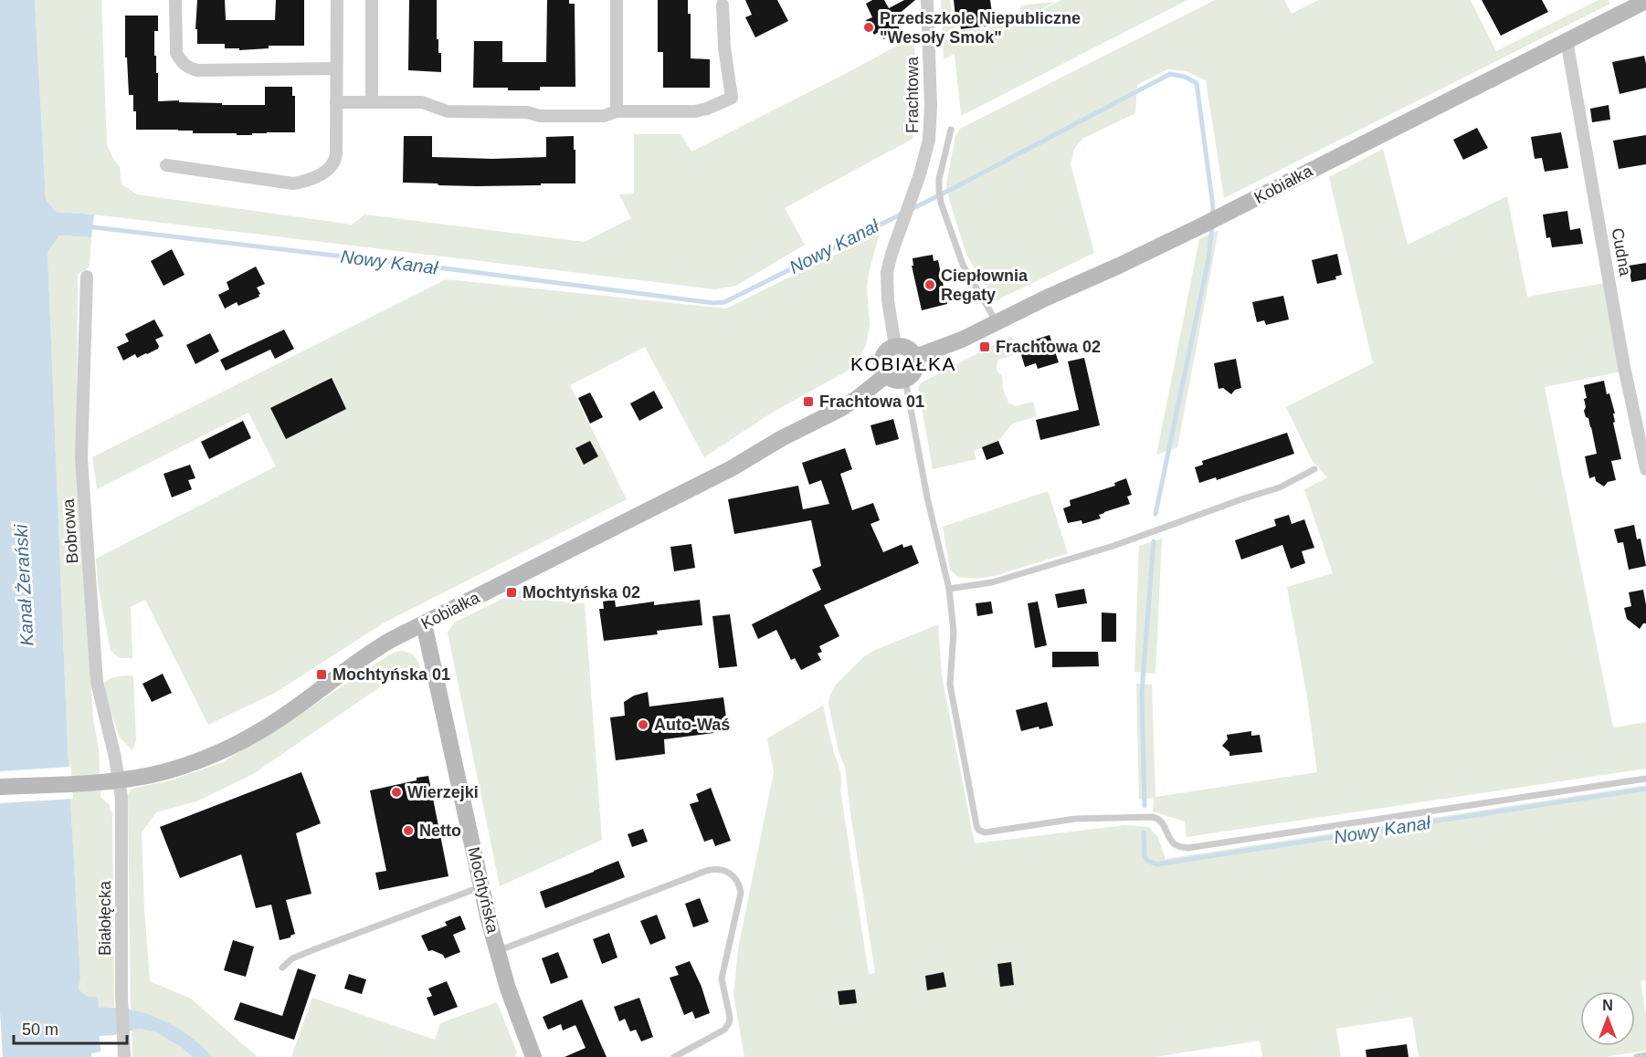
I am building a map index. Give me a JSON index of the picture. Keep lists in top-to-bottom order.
{
  "streets": {
    "street": [
      "Frachtowa",
      "Kobiałka",
      "Cudna",
      "Bobrowa",
      "Mochtyńska",
      "Białołęcka"
    ]
  },
  "crossings": [
    ["Frachtowa", "Kobiałka"],
    ["Kobiałka", "Cudna"],
    ["Kobiałka", "Bobrowa"],
    ["Kobiałka", "Mochtyńska"],
    ["Kobiałka", "Białołęcka"],
    ["Bobrowa", "Białołęcka"]
  ],
  "districts": ["KOBIAŁKA"],
  "water": ["Nowy Kanał", "Kanał Żerański"],
  "places": {
    "other": [
      "Przedszkole Niepubliczne \"Wesoły Smok\"",
      "Ciepłownia Regaty",
      "Auto-Waś",
      "Wierzejki",
      "Netto"
    ],
    "transit": [
      "Frachtowa 02",
      "Frachtowa 01",
      "Mochtyńska 02",
      "Mochtyńska 01"
    ]
  },
  "scale_bar": "50 m",
  "north": "top"
}
